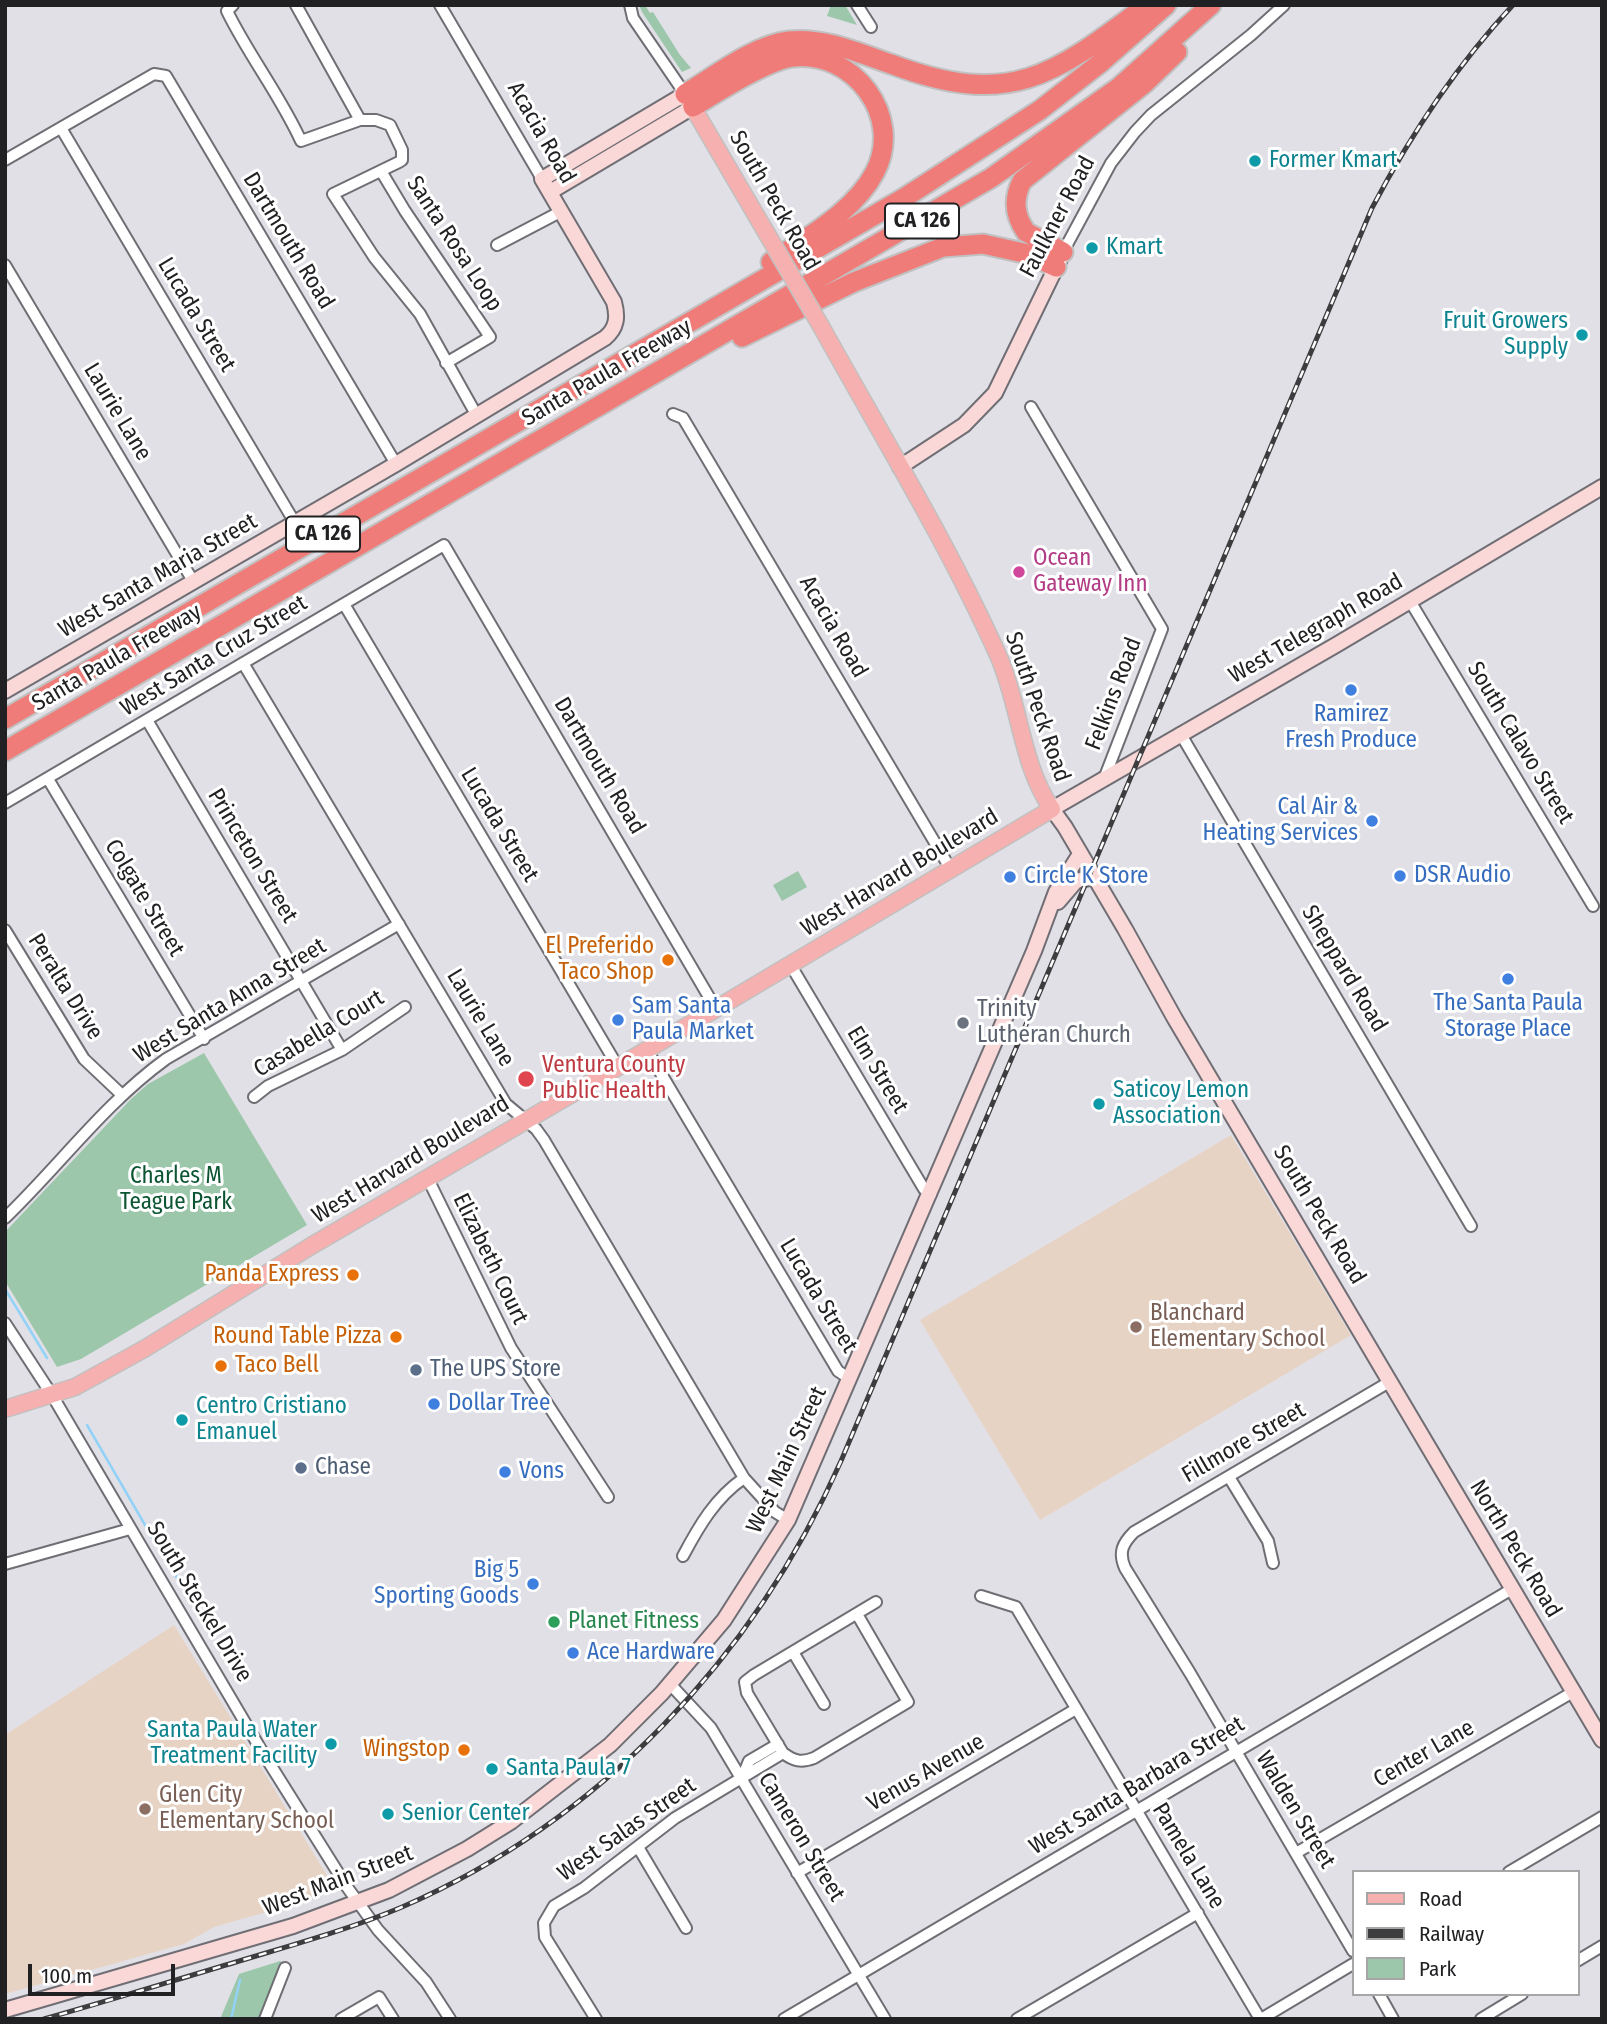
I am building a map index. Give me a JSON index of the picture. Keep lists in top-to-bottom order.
{
  "streets": {
    "highway": ["CA 126", "Santa Paula Freeway"],
    "main road": ["South Peck Road", "West Harvard Boulevard"],
    "street": [
      "Acacia Road",
      "Faulkner Road",
      "Dartmouth Road",
      "Santa Rosa Loop",
      "Lucada Street",
      "Laurie Lane",
      "West Santa Maria Street",
      "West Telegraph Road",
      "West Santa Cruz Street",
      "Felkins Road",
      "South Calavo Street",
      "Princeton Street",
      "Colgate Street",
      "Sheppard Road",
      "Peralta Drive",
      "West Santa Anna Street",
      "Casabella Court",
      "Elm Street",
      "Elizabeth Court",
      "Fillmore Street",
      "West Main Street",
      "North Peck Road",
      "South Steckel Drive",
      "Center Lane",
      "Venus Avenue",
      "West Santa Barbara Street",
      "Walden Street",
      "West Salas Street",
      "Cameron Street",
      "Pamela Lane"
    ]
  },
  "crossings": [
    ["Acacia Road", "West Santa Maria Street"],
    ["Acacia Road", "West Harvard Boulevard"],
    ["South Peck Road", "Faulkner Road"],
    ["South Peck Road", "West Telegraph Road"],
    ["South Peck Road", "West Harvard Boulevard"],
    ["South Peck Road", "Fillmore Street"],
    ["South Peck Road", "West Main Street"],
    ["South Peck Road", "North Peck Road"],
    ["Dartmouth Road", "Lucada Street"],
    ["Dartmouth Road", "West Santa Maria Street"],
    ["Dartmouth Road", "West Santa Cruz Street"],
    ["Dartmouth Road", "West Harvard Boulevard"],
    ["Santa Rosa Loop", "West Santa Maria Street"],
    ["Lucada Street", "West Santa Maria Street"],
    ["Lucada Street", "West Santa Cruz Street"],
    ["Lucada Street", "West Harvard Boulevard"],
    ["Lucada Street", "West Main Street"],
    ["Laurie Lane", "West Santa Maria Street"],
    ["Laurie Lane", "West Santa Cruz Street"],
    ["Laurie Lane", "West Harvard Boulevard"],
    ["Laurie Lane", "West Santa Anna Street"],
    ["Laurie Lane", "West Main Street"],
    ["West Telegraph Road", "Felkins Road"],
    ["West Telegraph Road", "South Calavo Street"],
    ["West Telegraph Road", "West Harvard Boulevard"],
    ["West Telegraph Road", "Sheppard Road"],
    ["West Santa Cruz Street", "Princeton Street"],
    ["West Santa Cruz Street", "Colgate Street"],
    ["Princeton Street", "West Santa Anna Street"],
    ["Princeton Street", "Casabella Court"],
    ["West Harvard Boulevard", "Elm Street"],
    ["West Harvard Boulevard", "Elizabeth Court"],
    ["West Harvard Boulevard", "South Steckel Drive"],
    ["Colgate Street", "West Santa Anna Street"],
    ["Peralta Drive", "West Santa Anna Street"],
    ["Elm Street", "West Main Street"],
    ["Fillmore Street", "North Peck Road"],
    ["Fillmore Street", "Walden Street"],
    ["West Main Street", "South Steckel Drive"],
    ["West Main Street", "Cameron Street"],
    ["North Peck Road", "Center Lane"],
    ["North Peck Road", "West Santa Barbara Street"],
    ["Center Lane", "Walden Street"],
    ["Venus Avenue", "Cameron Street"],
    ["Venus Avenue", "Pamela Lane"],
    ["West Santa Barbara Street", "Walden Street"],
    ["West Santa Barbara Street", "Cameron Street"],
    ["West Santa Barbara Street", "Pamela Lane"],
    ["West Salas Street", "Cameron Street"]
  ],
  "parks": ["Charles M Teague Park"],
  "places": [
    "Former Kmart",
    "Kmart",
    "Fruit Growers Supply",
    "Ocean Gateway Inn",
    "Ramirez Fresh Produce",
    "Cal Air & Heating Services",
    "DSR Audio",
    "Circle K Store",
    "El Preferido Taco Shop",
    "The Santa Paula Storage Place",
    "Sam Santa Paula Market",
    "Trinity Lutheran Church",
    "Ventura County Public Health",
    "Saticoy Lemon Association",
    "Panda Express",
    "Blanchard Elementary School",
    "Round Table Pizza",
    "Taco Bell",
    "The UPS Store",
    "Dollar Tree",
    "Centro Cristiano Emanuel",
    "Chase",
    "Vons",
    "Big 5 Sporting Goods",
    "Planet Fitness",
    "Ace Hardware",
    "Santa Paula Water Treatment Facility",
    "Wingstop",
    "Santa Paula 7",
    "Glen City Elementary School",
    "Senior Center"
  ],
  "legend": ["Road", "Railway", "Park"],
  "scale_bar": "100 m"
}
